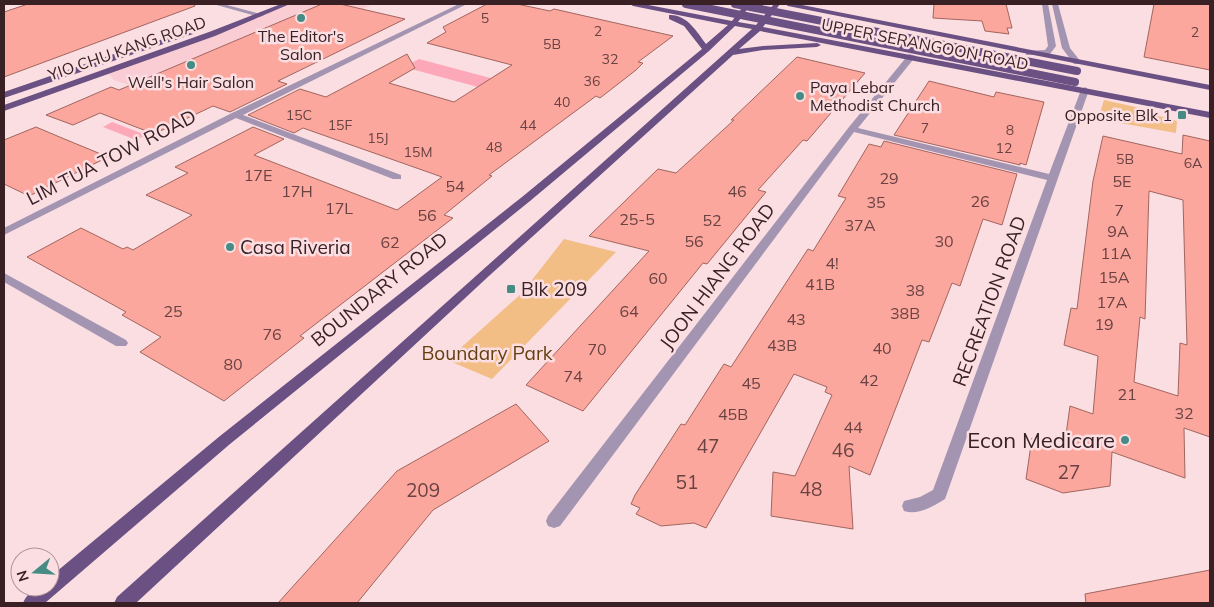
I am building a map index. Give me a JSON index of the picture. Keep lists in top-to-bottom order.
{
  "streets": {
    "main road": ["UPPER SERANGOON ROAD", "YIO CHU KANG ROAD", "BOUNDARY ROAD"],
    "street": ["LIM TUA TOW ROAD", "JOON HIANG ROAD", "RECREATION ROAD"]
  },
  "crossings": [
    ["UPPER SERANGOON ROAD", "JOON HIANG ROAD"],
    ["UPPER SERANGOON ROAD", "BOUNDARY ROAD"],
    ["UPPER SERANGOON ROAD", "RECREATION ROAD"]
  ],
  "parks": ["Boundary Park"],
  "places": {
    "other": [
      "The Editor's Salon",
      "Well's Hair Salon",
      "Paya Lebar Methodist Church",
      "Casa Riveria",
      "Econ Medicare"
    ],
    "transit": ["Opposite Blk 1", "Blk 209"]
  },
  "house_numbers": [
    "5",
    "2",
    "2",
    "5B",
    "32",
    "36",
    "40",
    "15C",
    "15F",
    "44",
    "7",
    "8",
    "15J",
    "48",
    "12",
    "15M",
    "5B",
    "6A",
    "17E",
    "29",
    "5E",
    "54",
    "17H",
    "46",
    "26",
    "35",
    "17L",
    "7",
    "56",
    "25-5",
    "52",
    "37A",
    "9A",
    "56",
    "30",
    "62",
    "11A",
    "4!",
    "15A",
    "60",
    "41B",
    "38",
    "17A",
    "25",
    "64",
    "38B",
    "43",
    "19",
    "76",
    "43B",
    "40",
    "70",
    "80",
    "74",
    "42",
    "45",
    "21",
    "32",
    "45B",
    "44",
    "47",
    "46",
    "27",
    "51",
    "48",
    "209"
  ],
  "north": "left"
}
